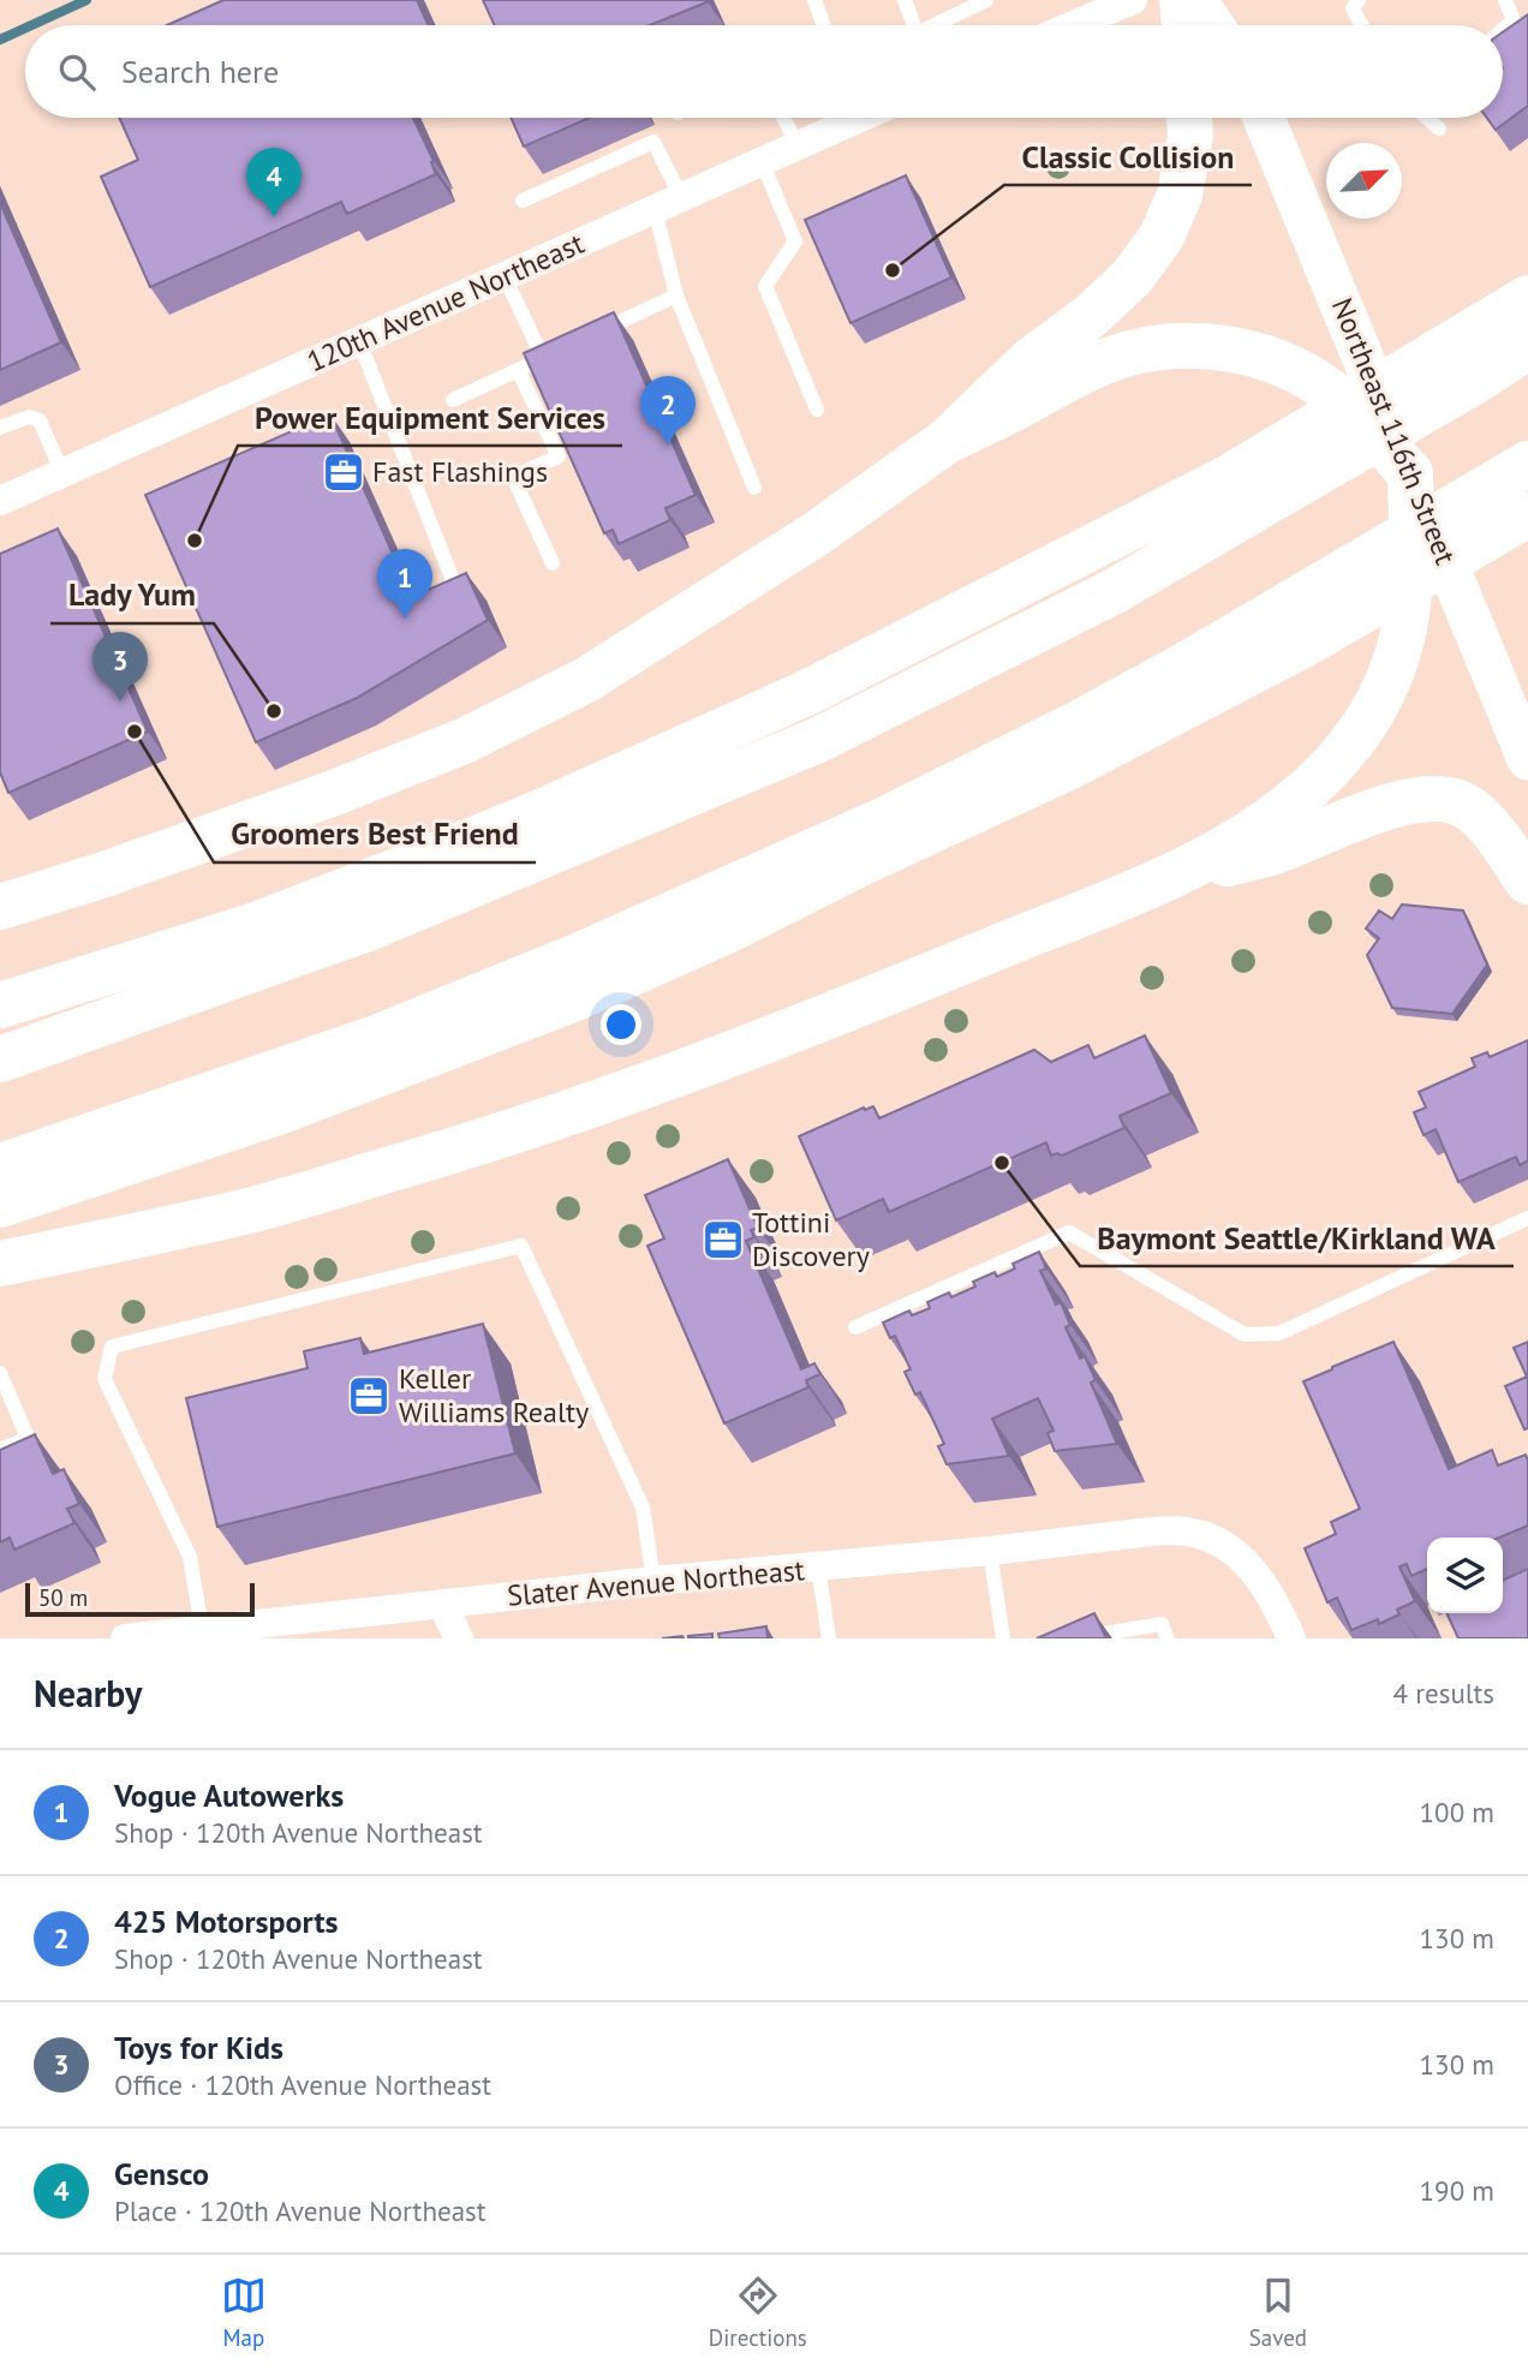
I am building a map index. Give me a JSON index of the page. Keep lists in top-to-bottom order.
{
  "streets": {
    "street": ["120th Avenue Northeast", "Northeast 116th Street", "Slater Avenue Northeast"]
  },
  "places": {
    "other": [
      "Classic Collision",
      "Power Equipment Services",
      "Lady Yum",
      "Groomers Best Friend",
      "Baymont Seattle/Kirkland WA"
    ],
    "office": ["Fast Flashings", "Tottini Discovery", "Keller Williams Realty"]
  },
  "scale_bar": "50 m",
  "north": "top right",
  "page": {
    "search": "Search here",
    "pins": [
      "4",
      "2",
      "1",
      "3"
    ],
    "scale": "50 m",
    "heading": ["Nearby", "4 results"],
    "list": [
      {
        "mark": "1",
        "name": "Vogue Autowerks",
        "note": "Shop · 120th Avenue Northeast",
        "value": "100 m"
      },
      {
        "mark": "2",
        "name": "425 Motorsports",
        "note": "Shop · 120th Avenue Northeast",
        "value": "130 m"
      },
      {
        "mark": "3",
        "name": "Toys for Kids",
        "note": "Office · 120th Avenue Northeast",
        "value": "130 m"
      },
      {
        "mark": "4",
        "name": "Gensco",
        "note": "Place · 120th Avenue Northeast",
        "value": "190 m"
      }
    ],
    "nav": ["Map", "Directions", "Saved"]
  }
}
